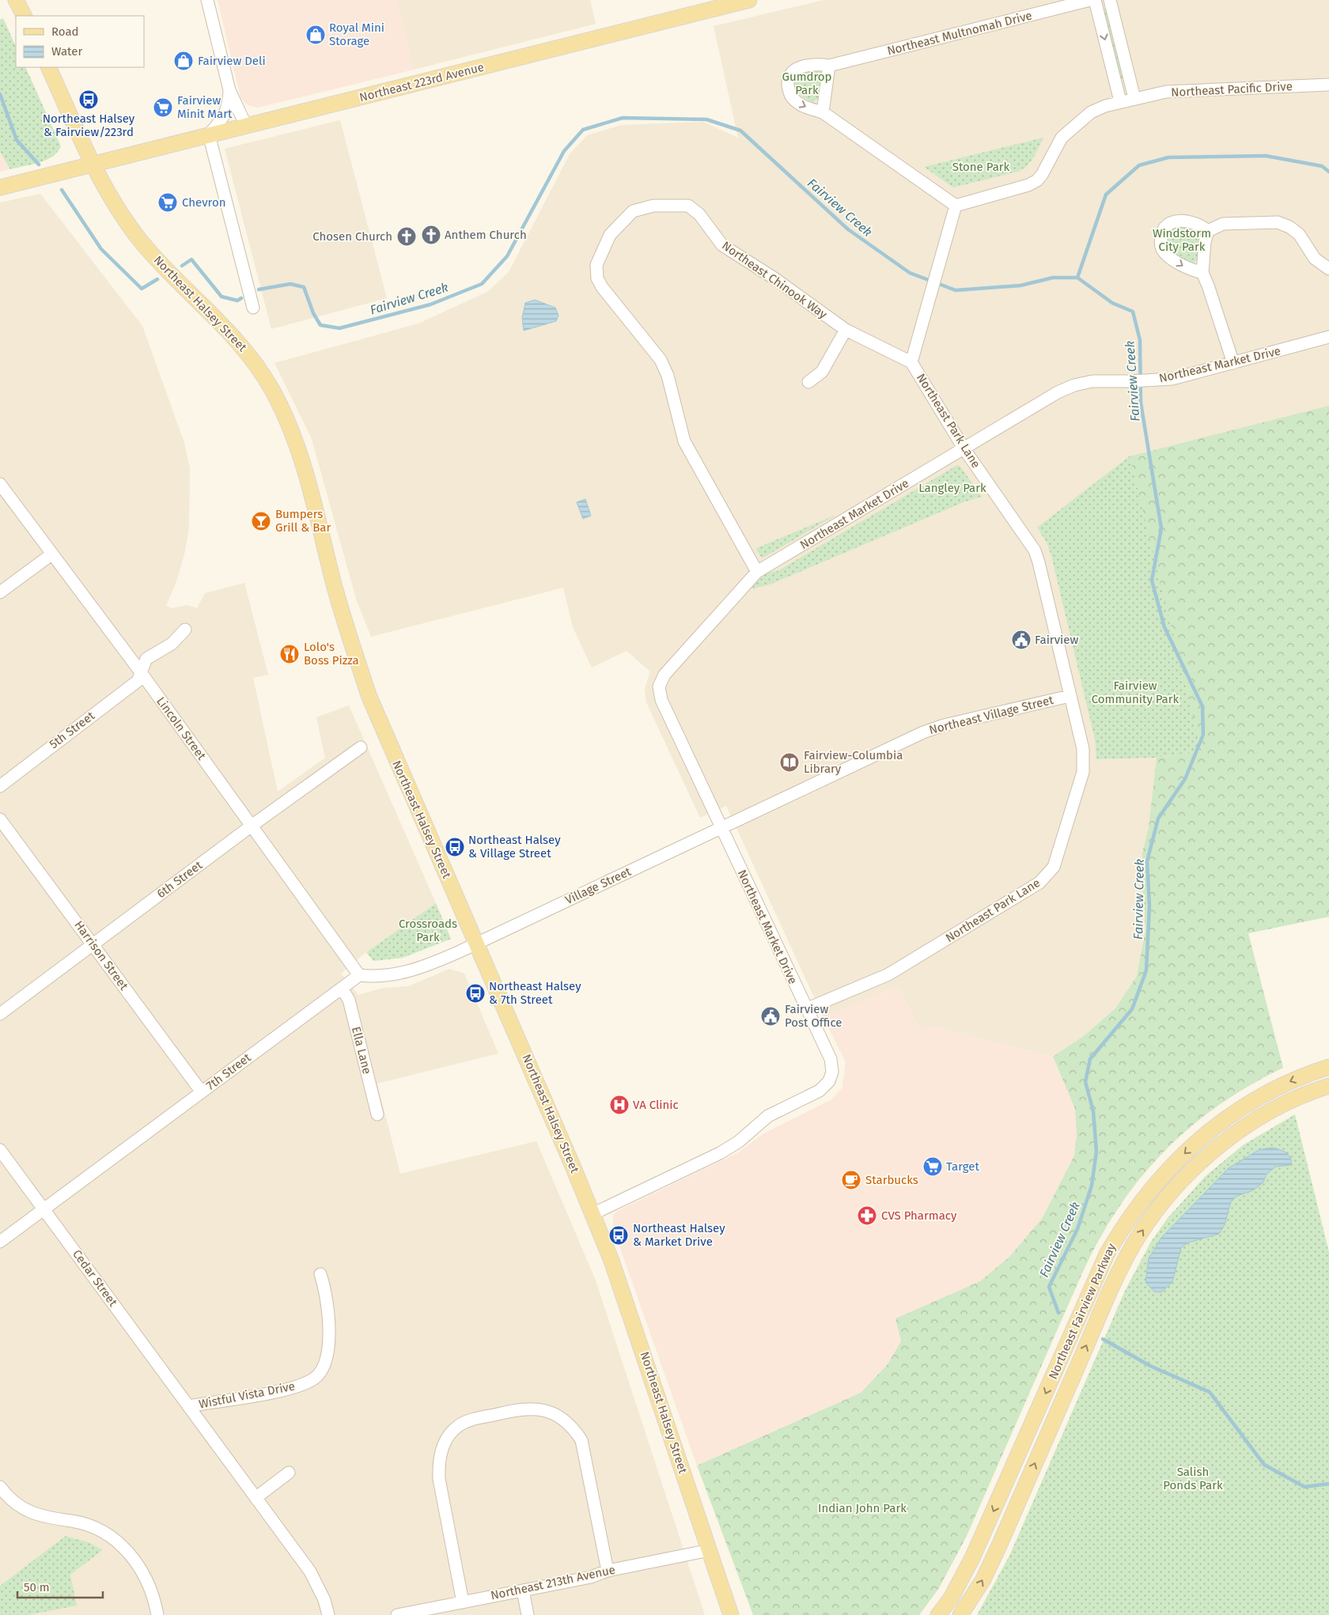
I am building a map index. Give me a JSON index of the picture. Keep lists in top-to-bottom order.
{
  "streets": {
    "main road": ["Northeast 223rd Avenue", "Northeast Halsey Street", "Northeast Fairview Parkway"],
    "street": [
      "Northeast Multnomah Drive",
      "Northeast Pacific Drive",
      "Northeast Chinook Way",
      "Northeast Market Drive",
      "Northeast Park Lane",
      "Northeast Village Street",
      "Lincoln Street",
      "5th Street",
      "6th Street",
      "Village Street",
      "Harrison Street",
      "Ella Lane",
      "7th Street",
      "Cedar Street",
      "Wistful Vista Drive",
      "Northeast 213th Avenue"
    ]
  },
  "crossings": [
    ["Northeast Multnomah Drive", "Northeast Park Lane"],
    ["Northeast 223rd Avenue", "Northeast Halsey Street"],
    ["Northeast Chinook Way", "Northeast Market Drive"],
    ["Northeast Chinook Way", "Northeast Park Lane"],
    ["Northeast Halsey Street", "Northeast Market Drive"],
    ["Northeast Halsey Street", "Village Street"],
    ["Northeast Halsey Street", "Northeast 213th Avenue"],
    ["Northeast Market Drive", "Northeast Park Lane"],
    ["Northeast Market Drive", "Northeast Village Street"],
    ["Northeast Market Drive", "Village Street"],
    ["Northeast Park Lane", "Northeast Village Street"],
    ["Northeast Village Street", "Village Street"],
    ["Lincoln Street", "5th Street"],
    ["Lincoln Street", "6th Street"],
    ["Lincoln Street", "7th Street"],
    ["6th Street", "Harrison Street"],
    ["Harrison Street", "7th Street"],
    ["Ella Lane", "7th Street"],
    ["7th Street", "Cedar Street"],
    ["Cedar Street", "Wistful Vista Drive"]
  ],
  "water": ["Fairview Creek"],
  "parks": [
    "Gumdrop Park",
    "Stone Park",
    "Windstorm City Park",
    "Langley Park",
    "Fairview Community Park",
    "Crossroads Park",
    "Salish Ponds Park",
    "Indian John Park"
  ],
  "places": {
    "shop": ["Royal Mini Storage", "Fairview Deli"],
    "bus stop": [
      "Northeast Halsey & Fairview/223rd",
      "Northeast Halsey & Village Street",
      "Northeast Halsey & 7th Street",
      "Northeast Halsey & Market Drive"
    ],
    "supermarket": ["Fairview Minit Mart", "Chevron", "Target"],
    "church": ["Anthem Church", "Chosen Church"],
    "bar": ["Bumpers Grill & Bar"],
    "public building": ["Fairview", "Fairview Post Office"],
    "restaurant": ["Lolo's Boss Pizza"],
    "library": ["Fairview-Columbia Library"],
    "hospital": ["VA Clinic"],
    "cafe": ["Starbucks"],
    "pharmacy": ["CVS Pharmacy"]
  },
  "legend": ["Road", "Water"],
  "scale_bar": "50 m"
}
